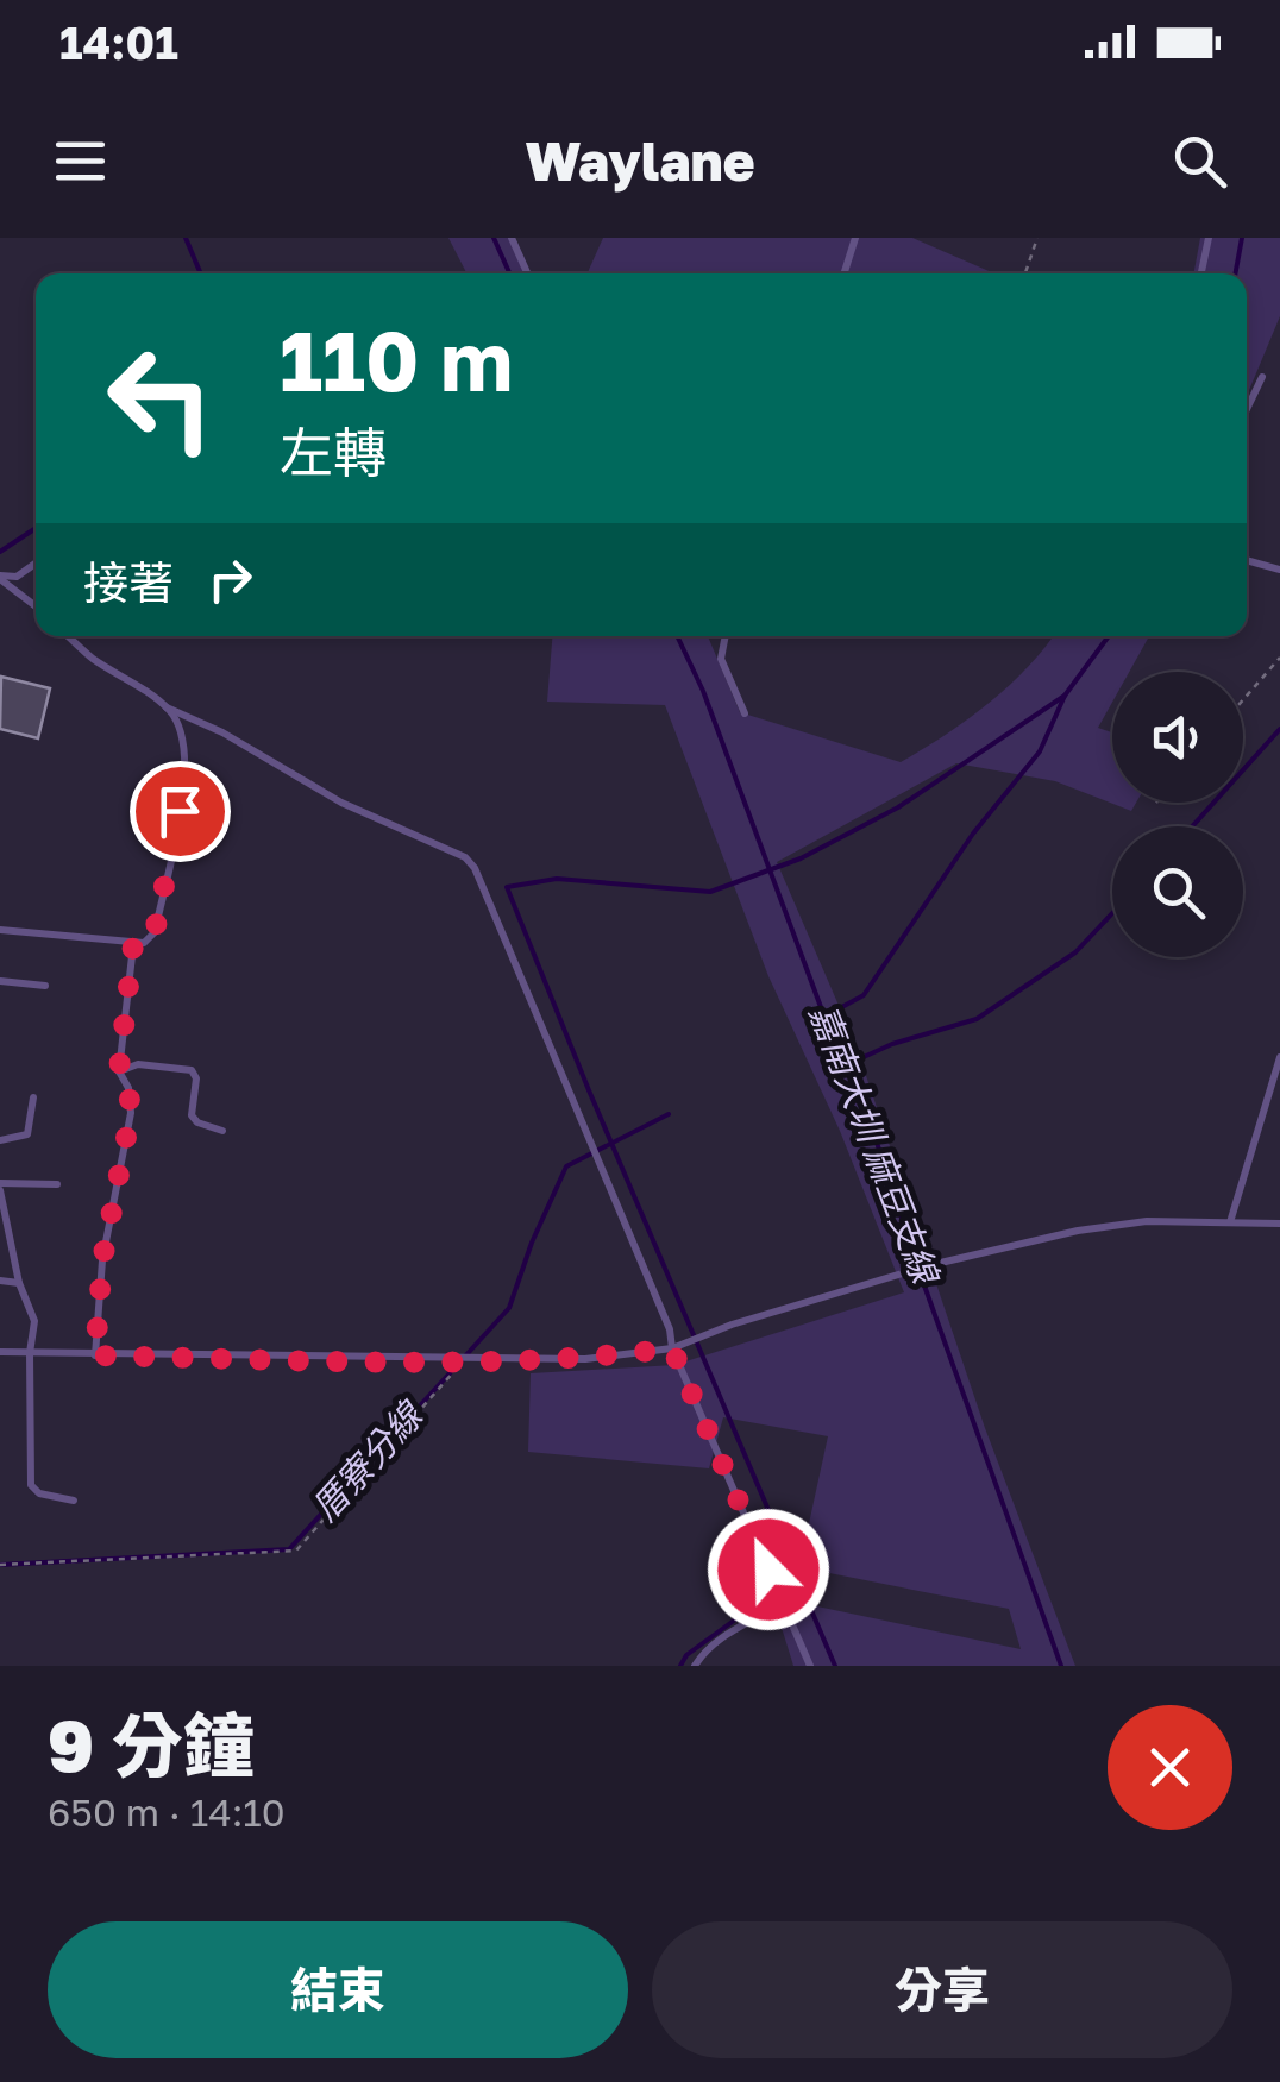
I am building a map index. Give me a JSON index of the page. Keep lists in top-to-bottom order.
{
  "water": ["嘉南大圳 麻豆支線", "厝寮分線"],
  "page": {
    "status": "14:01",
    "header": "Waylane",
    "turn": ["110 m", "左轉"],
    "then": "接著",
    "heading": ["9 分鐘", "650 m · 14:10"],
    "buttons": ["結束", "分享"]
  }
}
